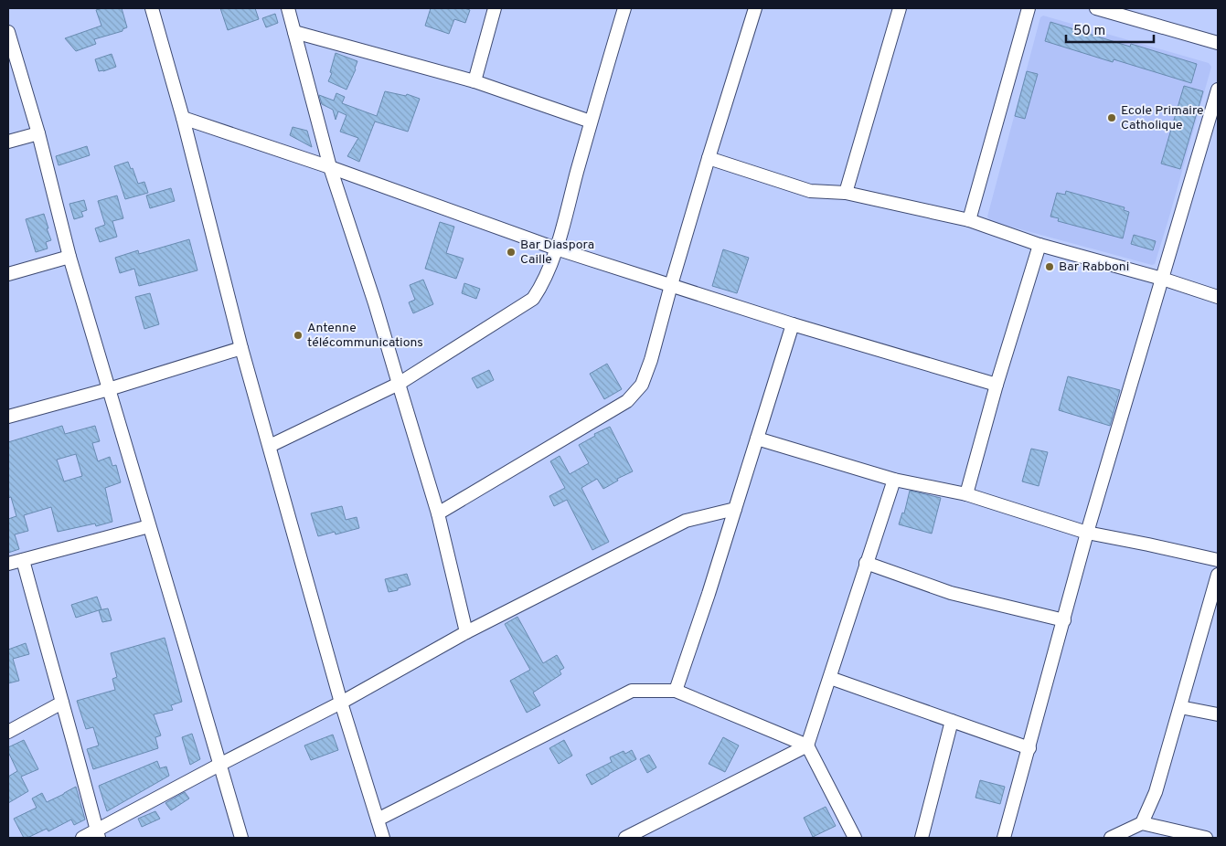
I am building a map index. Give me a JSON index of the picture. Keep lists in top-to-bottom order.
{
  "places": [
    "Ecole Primaire Catholique",
    "Bar Diaspora Caille",
    "Bar Rabboni",
    "Antenne télécommunications"
  ],
  "scale_bar": "50 m"
}
